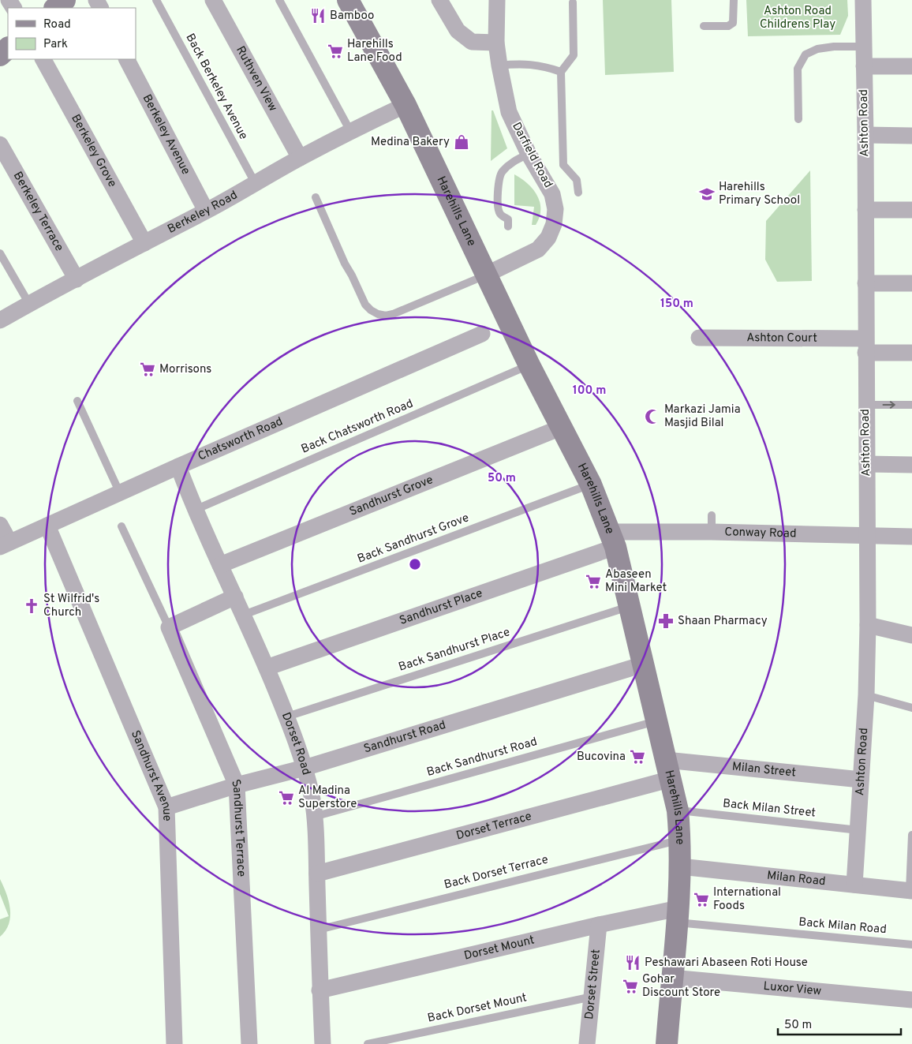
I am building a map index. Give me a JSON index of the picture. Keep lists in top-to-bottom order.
{
  "streets": {
    "main road": ["Harehills Lane"],
    "street": [
      "Ruthven View",
      "Ashton Road",
      "Berkeley Avenue",
      "Berkeley Grove",
      "Darfield Road",
      "Berkeley Terrace",
      "Berkeley Road",
      "Ashton Court",
      "Chatsworth Road",
      "Sandhurst Grove",
      "Conway Road",
      "Sandhurst Place",
      "Sandhurst Road",
      "Dorset Road",
      "Milan Street",
      "Sandhurst Avenue",
      "Dorset Terrace",
      "Sandhurst Terrace",
      "Milan Road",
      "Dorset Mount",
      "Dorset Street",
      "Luxor View"
    ],
    "lane": [
      "Back Berkeley Avenue",
      "Back Chatsworth Road",
      "Back Sandhurst Grove",
      "Back Sandhurst Place",
      "Back Sandhurst Road",
      "Back Milan Street",
      "Back Dorset Terrace",
      "Back Milan Road",
      "Back Dorset Mount"
    ]
  },
  "crossings": [
    ["Ruthven View", "Berkeley Road"],
    ["Back Berkeley Avenue", "Berkeley Road"],
    ["Ashton Road", "Ashton Court"],
    ["Ashton Road", "Conway Road"],
    ["Ashton Road", "Milan Street"],
    ["Ashton Road", "Back Milan Street"],
    ["Ashton Road", "Milan Road"],
    ["Berkeley Avenue", "Berkeley Road"],
    ["Berkeley Grove", "Berkeley Road"],
    ["Darfield Road", "Harehills Lane"],
    ["Berkeley Terrace", "Berkeley Road"],
    ["Harehills Lane", "Berkeley Road"],
    ["Harehills Lane", "Back Chatsworth Road"],
    ["Harehills Lane", "Sandhurst Grove"],
    ["Harehills Lane", "Conway Road"],
    ["Harehills Lane", "Back Sandhurst Grove"],
    ["Harehills Lane", "Sandhurst Place"],
    ["Harehills Lane", "Back Sandhurst Place"],
    ["Harehills Lane", "Sandhurst Road"],
    ["Harehills Lane", "Back Sandhurst Road"],
    ["Harehills Lane", "Milan Street"],
    ["Harehills Lane", "Back Milan Street"],
    ["Harehills Lane", "Dorset Terrace"],
    ["Harehills Lane", "Back Dorset Terrace"],
    ["Harehills Lane", "Milan Road"],
    ["Harehills Lane", "Back Milan Road"],
    ["Harehills Lane", "Dorset Mount"],
    ["Harehills Lane", "Luxor View"],
    ["Back Chatsworth Road", "Dorset Road"],
    ["Chatsworth Road", "Dorset Road"],
    ["Chatsworth Road", "Sandhurst Avenue"],
    ["Sandhurst Grove", "Dorset Road"],
    ["Conway Road", "Sandhurst Place"],
    ["Back Sandhurst Grove", "Dorset Road"],
    ["Sandhurst Place", "Dorset Road"],
    ["Back Sandhurst Place", "Dorset Road"],
    ["Sandhurst Road", "Dorset Road"],
    ["Sandhurst Road", "Sandhurst Avenue"],
    ["Sandhurst Road", "Sandhurst Terrace"],
    ["Dorset Road", "Back Sandhurst Road"],
    ["Dorset Road", "Dorset Terrace"],
    ["Dorset Road", "Back Dorset Terrace"],
    ["Dorset Road", "Dorset Mount"],
    ["Milan Street", "Dorset Terrace"],
    ["Back Milan Road", "Dorset Mount"],
    ["Dorset Mount", "Dorset Street"],
    ["Dorset Street", "Back Dorset Mount"]
  ],
  "parks": ["Ashton Road Childrens Play"],
  "places": {
    "restaurant": ["Bamboo", "Peshawari Abaseen Roti House"],
    "supermarket": [
      "Harehills Lane Food",
      "Morrisons",
      "Abaseen Mini Market",
      "Bucovina",
      "Al Madina Superstore",
      "International Foods",
      "Gohar Discount Store"
    ],
    "shop": ["Medina Bakery"],
    "school or university": ["Harehills Primary School"],
    "mosque": ["Markazi Jamia Masjid Bilal"],
    "church": ["St Wilfrid's Church"],
    "pharmacy": ["Shaan Pharmacy"]
  },
  "legend": ["Road", "Park"],
  "scale_bar": "50 m",
  "rings": ["150 m", "100 m", "50 m"]
}
